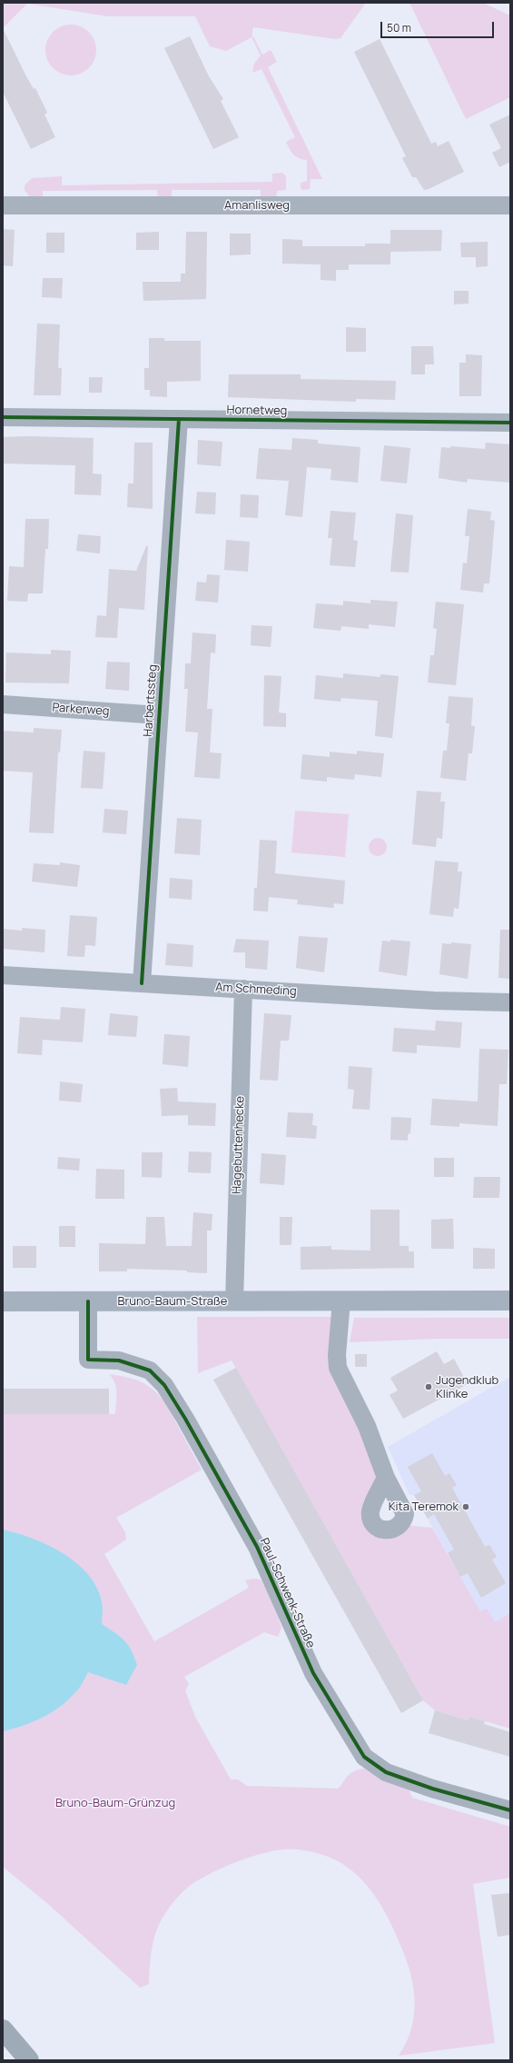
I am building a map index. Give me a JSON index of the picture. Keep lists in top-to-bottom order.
{
  "streets": {
    "street": [
      "Amanlisweg",
      "Hornetweg",
      "Harbertssteg",
      "Parkerweg",
      "Am Schmeding",
      "Hagebuttenhecke",
      "Bruno-Baum-Straße",
      "Paul-Schwenk-Straße"
    ]
  },
  "crossings": [
    ["Hornetweg", "Harbertssteg"],
    ["Harbertssteg", "Parkerweg"],
    ["Harbertssteg", "Am Schmeding"],
    ["Am Schmeding", "Hagebuttenhecke"],
    ["Hagebuttenhecke", "Bruno-Baum-Straße"],
    ["Bruno-Baum-Straße", "Paul-Schwenk-Straße"]
  ],
  "parks": ["Bruno-Baum-Grünzug"],
  "places": ["Jugendklub Klinke", "Kita Teremok"],
  "scale_bar": "50 m"
}
